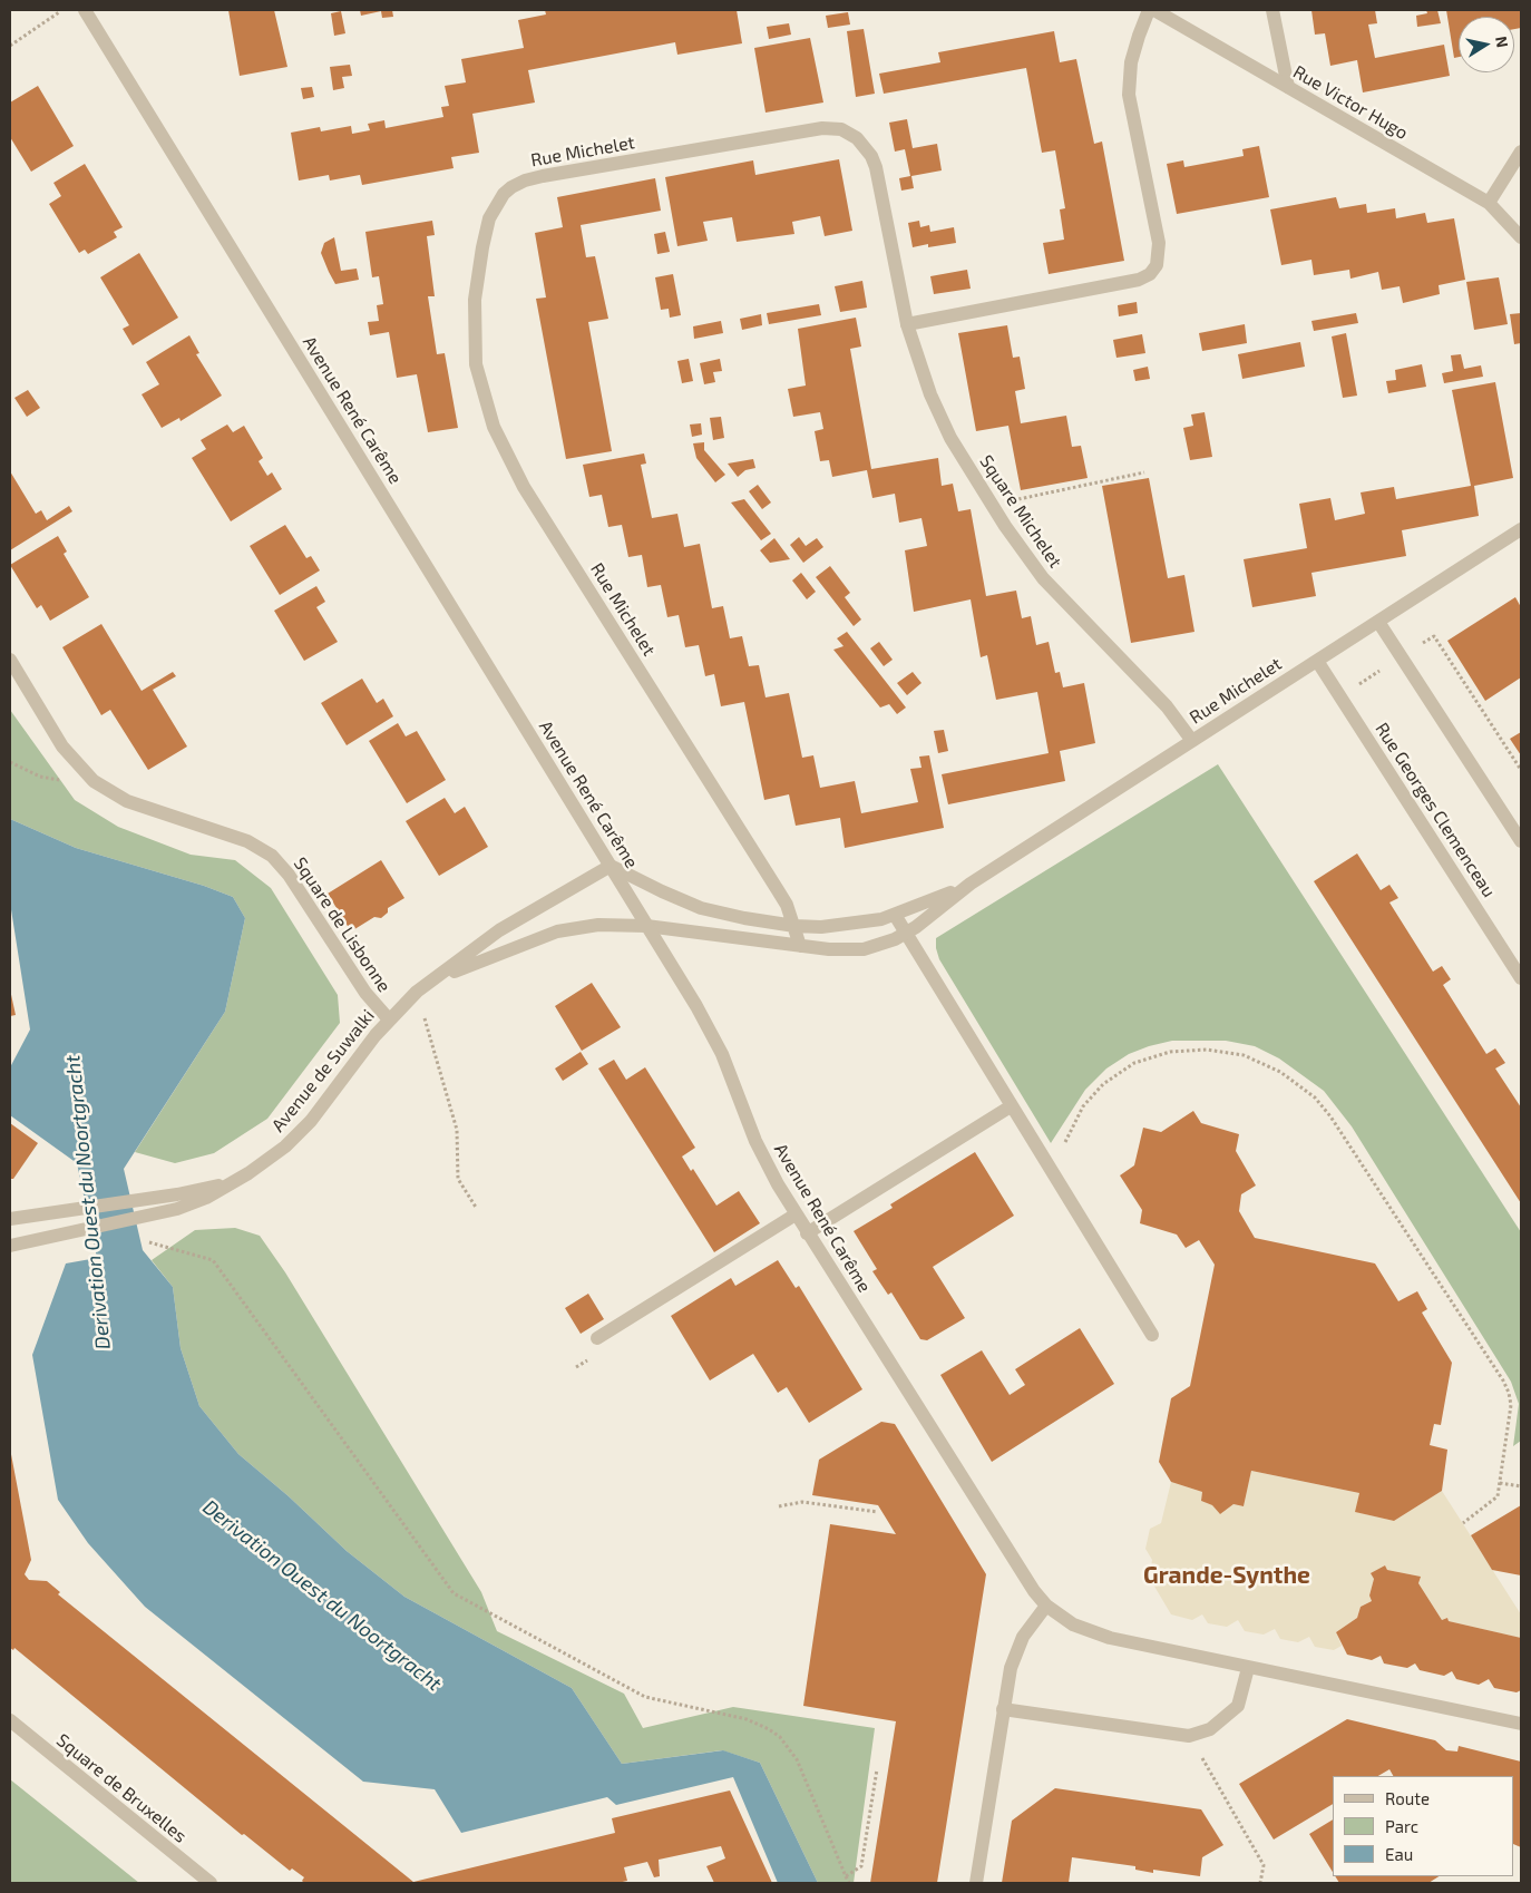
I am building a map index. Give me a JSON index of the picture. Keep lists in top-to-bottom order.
{
  "streets": {
    "street": [
      "Rue Victor Hugo",
      "Rue Michelet",
      "Avenue René Carême",
      "Square Michelet",
      "Rue Georges Clemenceau",
      "Square de Lisbonne",
      "Avenue de Suwalki",
      "Square de Bruxelles"
    ]
  },
  "crossings": [
    ["Rue Michelet", "Avenue René Carême"],
    ["Rue Michelet", "Square Michelet"],
    ["Rue Michelet", "Rue Georges Clemenceau"],
    ["Rue Michelet", "Avenue de Suwalki"],
    ["Avenue René Carême", "Avenue de Suwalki"],
    ["Square de Lisbonne", "Avenue de Suwalki"]
  ],
  "districts": ["Grande-Synthe"],
  "water": ["Derivation Ouest du Noortgracht"],
  "legend": ["Route", "Parc", "Eau"],
  "north": "right"
}
